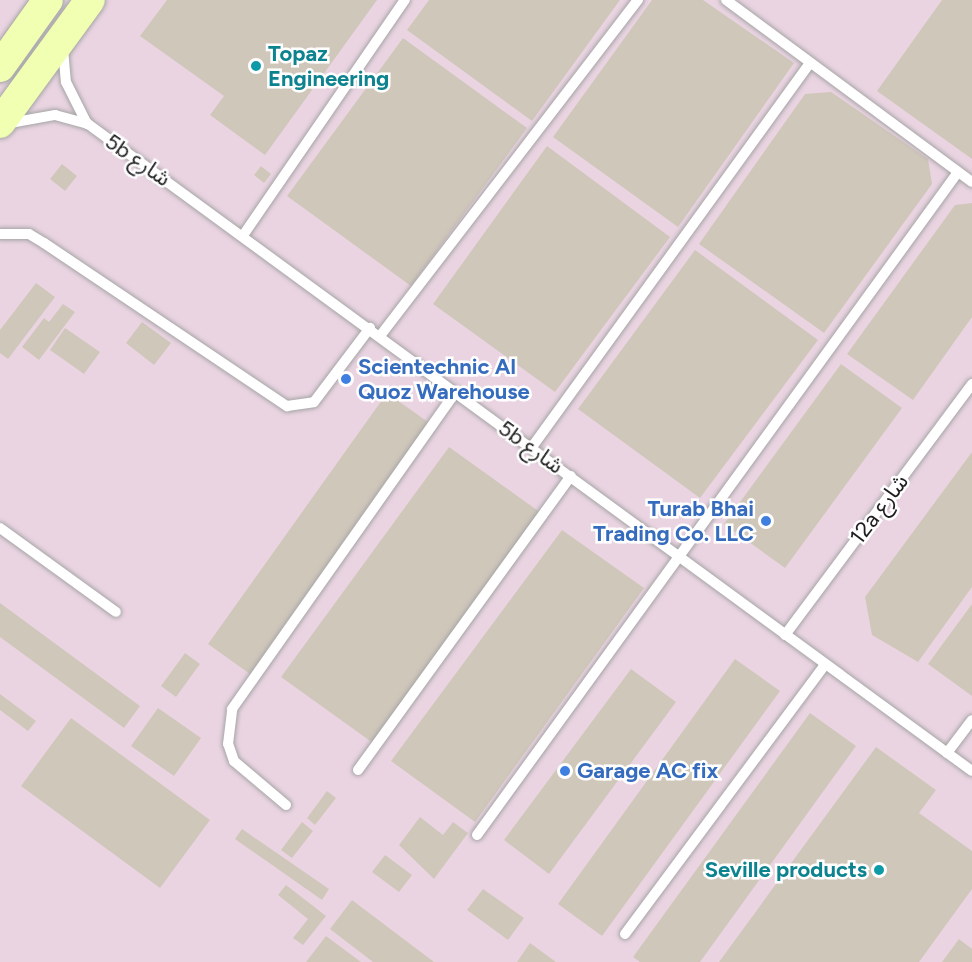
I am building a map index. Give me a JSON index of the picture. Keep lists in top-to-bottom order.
{
  "streets": {
    "lane": ["5b شارع", "12a شارع"]
  },
  "crossings": [
    ["5b شارع", "12a شارع"]
  ],
  "places": [
    "Topaz Engineering",
    "Scientechnic Al Quoz Warehouse",
    "Turab Bhai Trading Co. LLC",
    "Garage AC fix",
    "Seville products"
  ]
}
